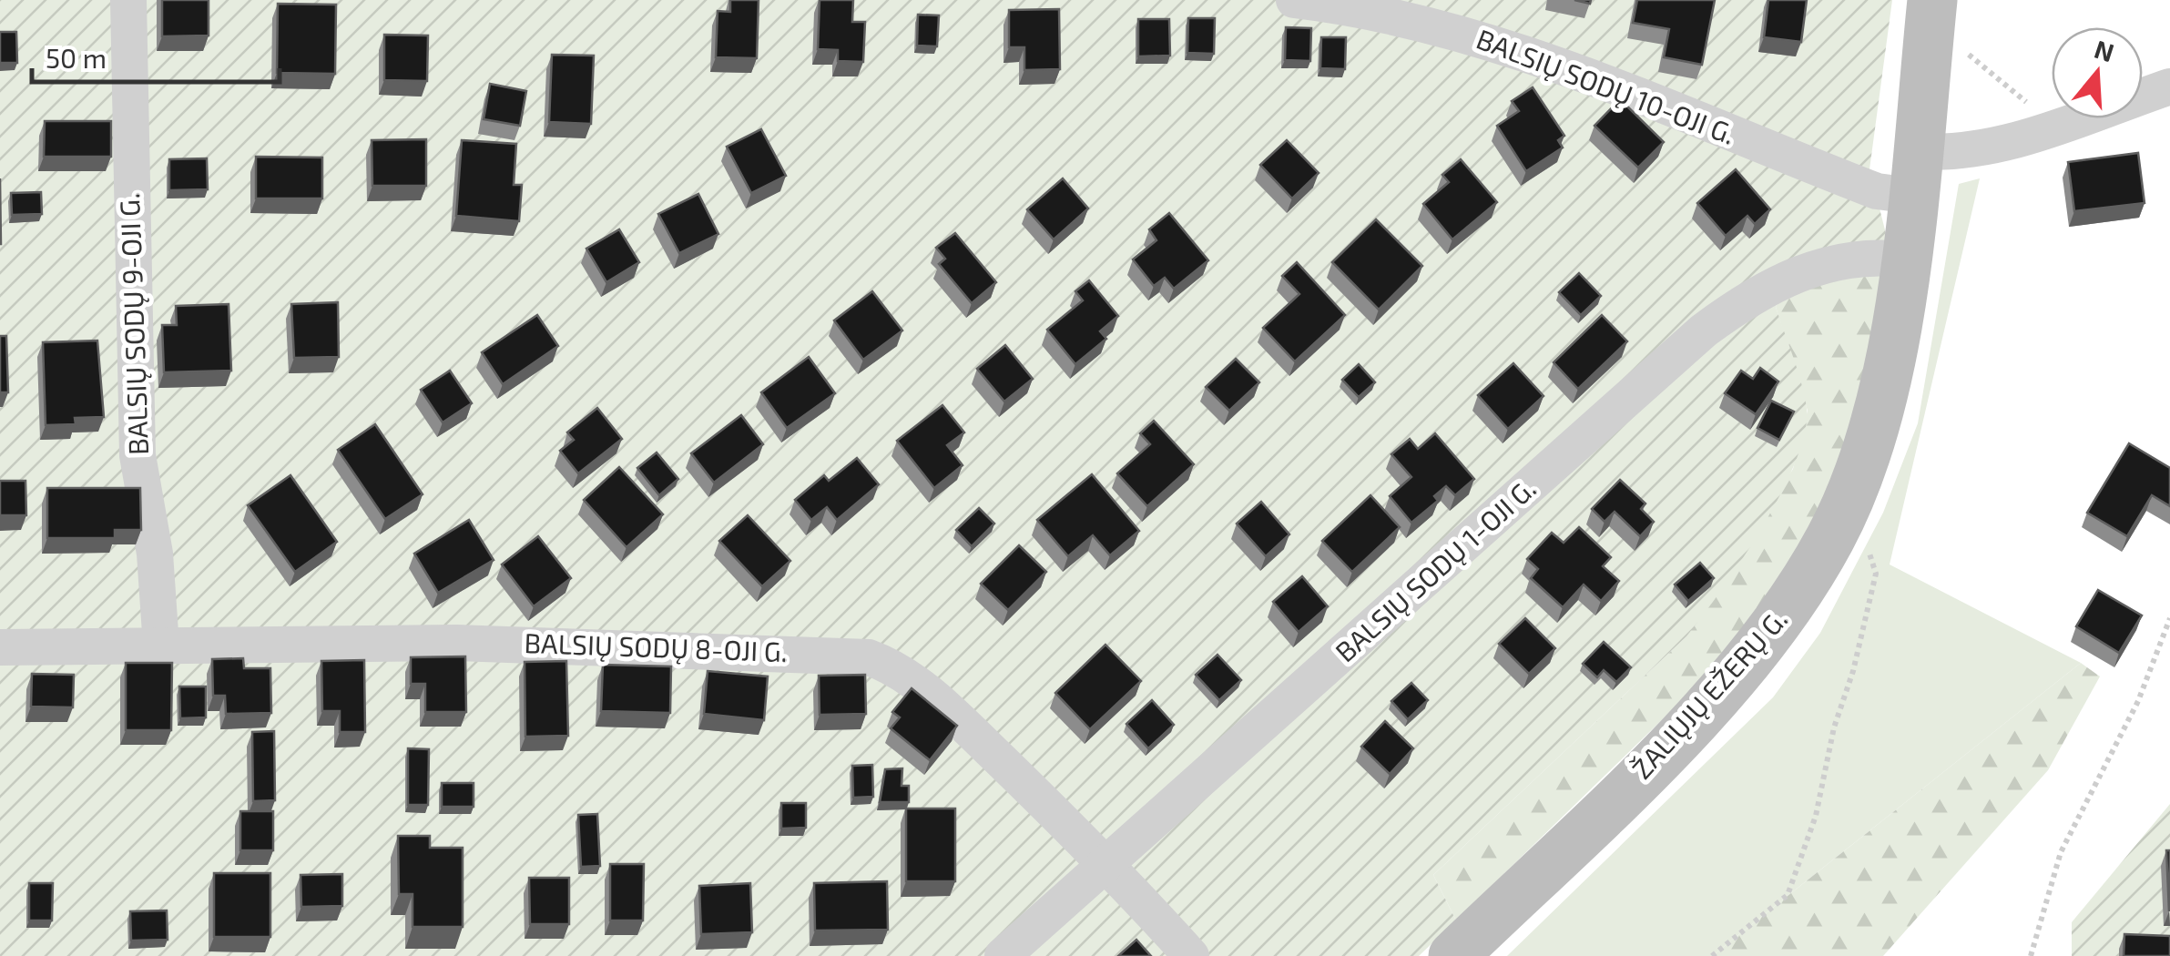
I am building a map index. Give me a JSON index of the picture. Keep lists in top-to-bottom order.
{
  "streets": {
    "main road": ["ŽALIŲJŲ EŽERŲ G."],
    "street": [
      "BALSIŲ SODŲ 10-OJI G.",
      "BALSIŲ SODŲ 9-OJI G.",
      "BALSIŲ SODŲ 1-OJI G.",
      "BALSIŲ SODŲ 8-OJI G."
    ]
  },
  "crossings": [
    ["BALSIŲ SODŲ 10-OJI G.", "ŽALIŲJŲ EŽERŲ G."],
    ["BALSIŲ SODŲ 9-OJI G.", "BALSIŲ SODŲ 8-OJI G."],
    ["BALSIŲ SODŲ 1-OJI G.", "BALSIŲ SODŲ 8-OJI G."],
    ["BALSIŲ SODŲ 1-OJI G.", "ŽALIŲJŲ EŽERŲ G."]
  ],
  "scale_bar": "50 m",
  "north": "top"
}
